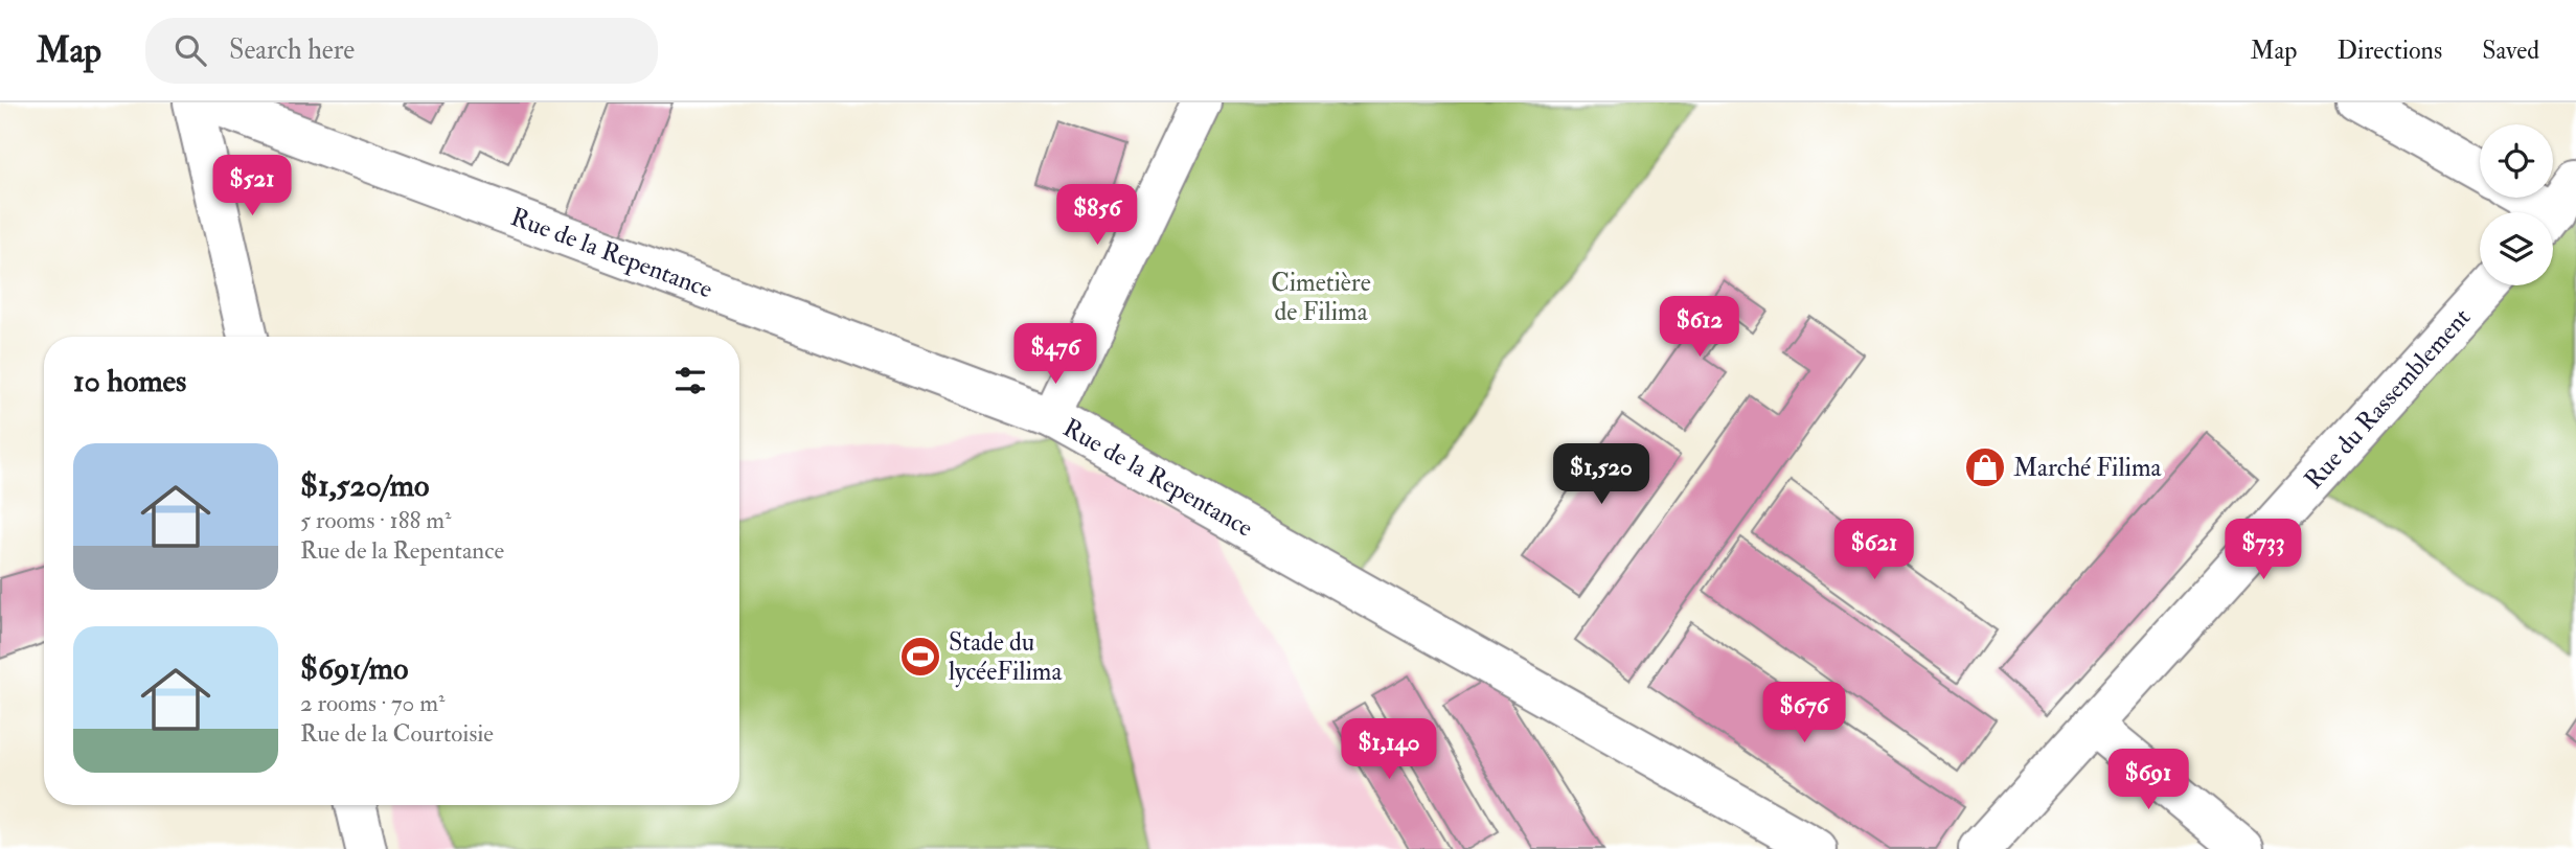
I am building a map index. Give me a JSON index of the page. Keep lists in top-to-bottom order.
{
  "streets": {
    "street": ["Rue de la Repentance", "Rue du Rassemblement"]
  },
  "parks": ["Cimetière de Filima"],
  "places": {
    "shop": ["Marché Filima"],
    "sports": ["Stade du lycéeFilima"]
  },
  "page": {
    "header": "Map",
    "search": "Search here",
    "nav": ["Map", "Directions", "Saved"],
    "price": [
      "$521",
      "$856",
      "$612",
      "$476",
      "$1,520",
      "$621",
      "$733",
      "$676",
      "$1,140",
      "$691"
    ],
    "heading": "10 homes",
    "list": [
      {
        "name": "$1,520/mo",
        "note": "5 rooms · 188 m² · Rue de la Repentance"
      },
      {
        "name": "$691/mo",
        "note": "2 rooms · 70 m² · Rue de la Courtoisie"
      }
    ]
  }
}
